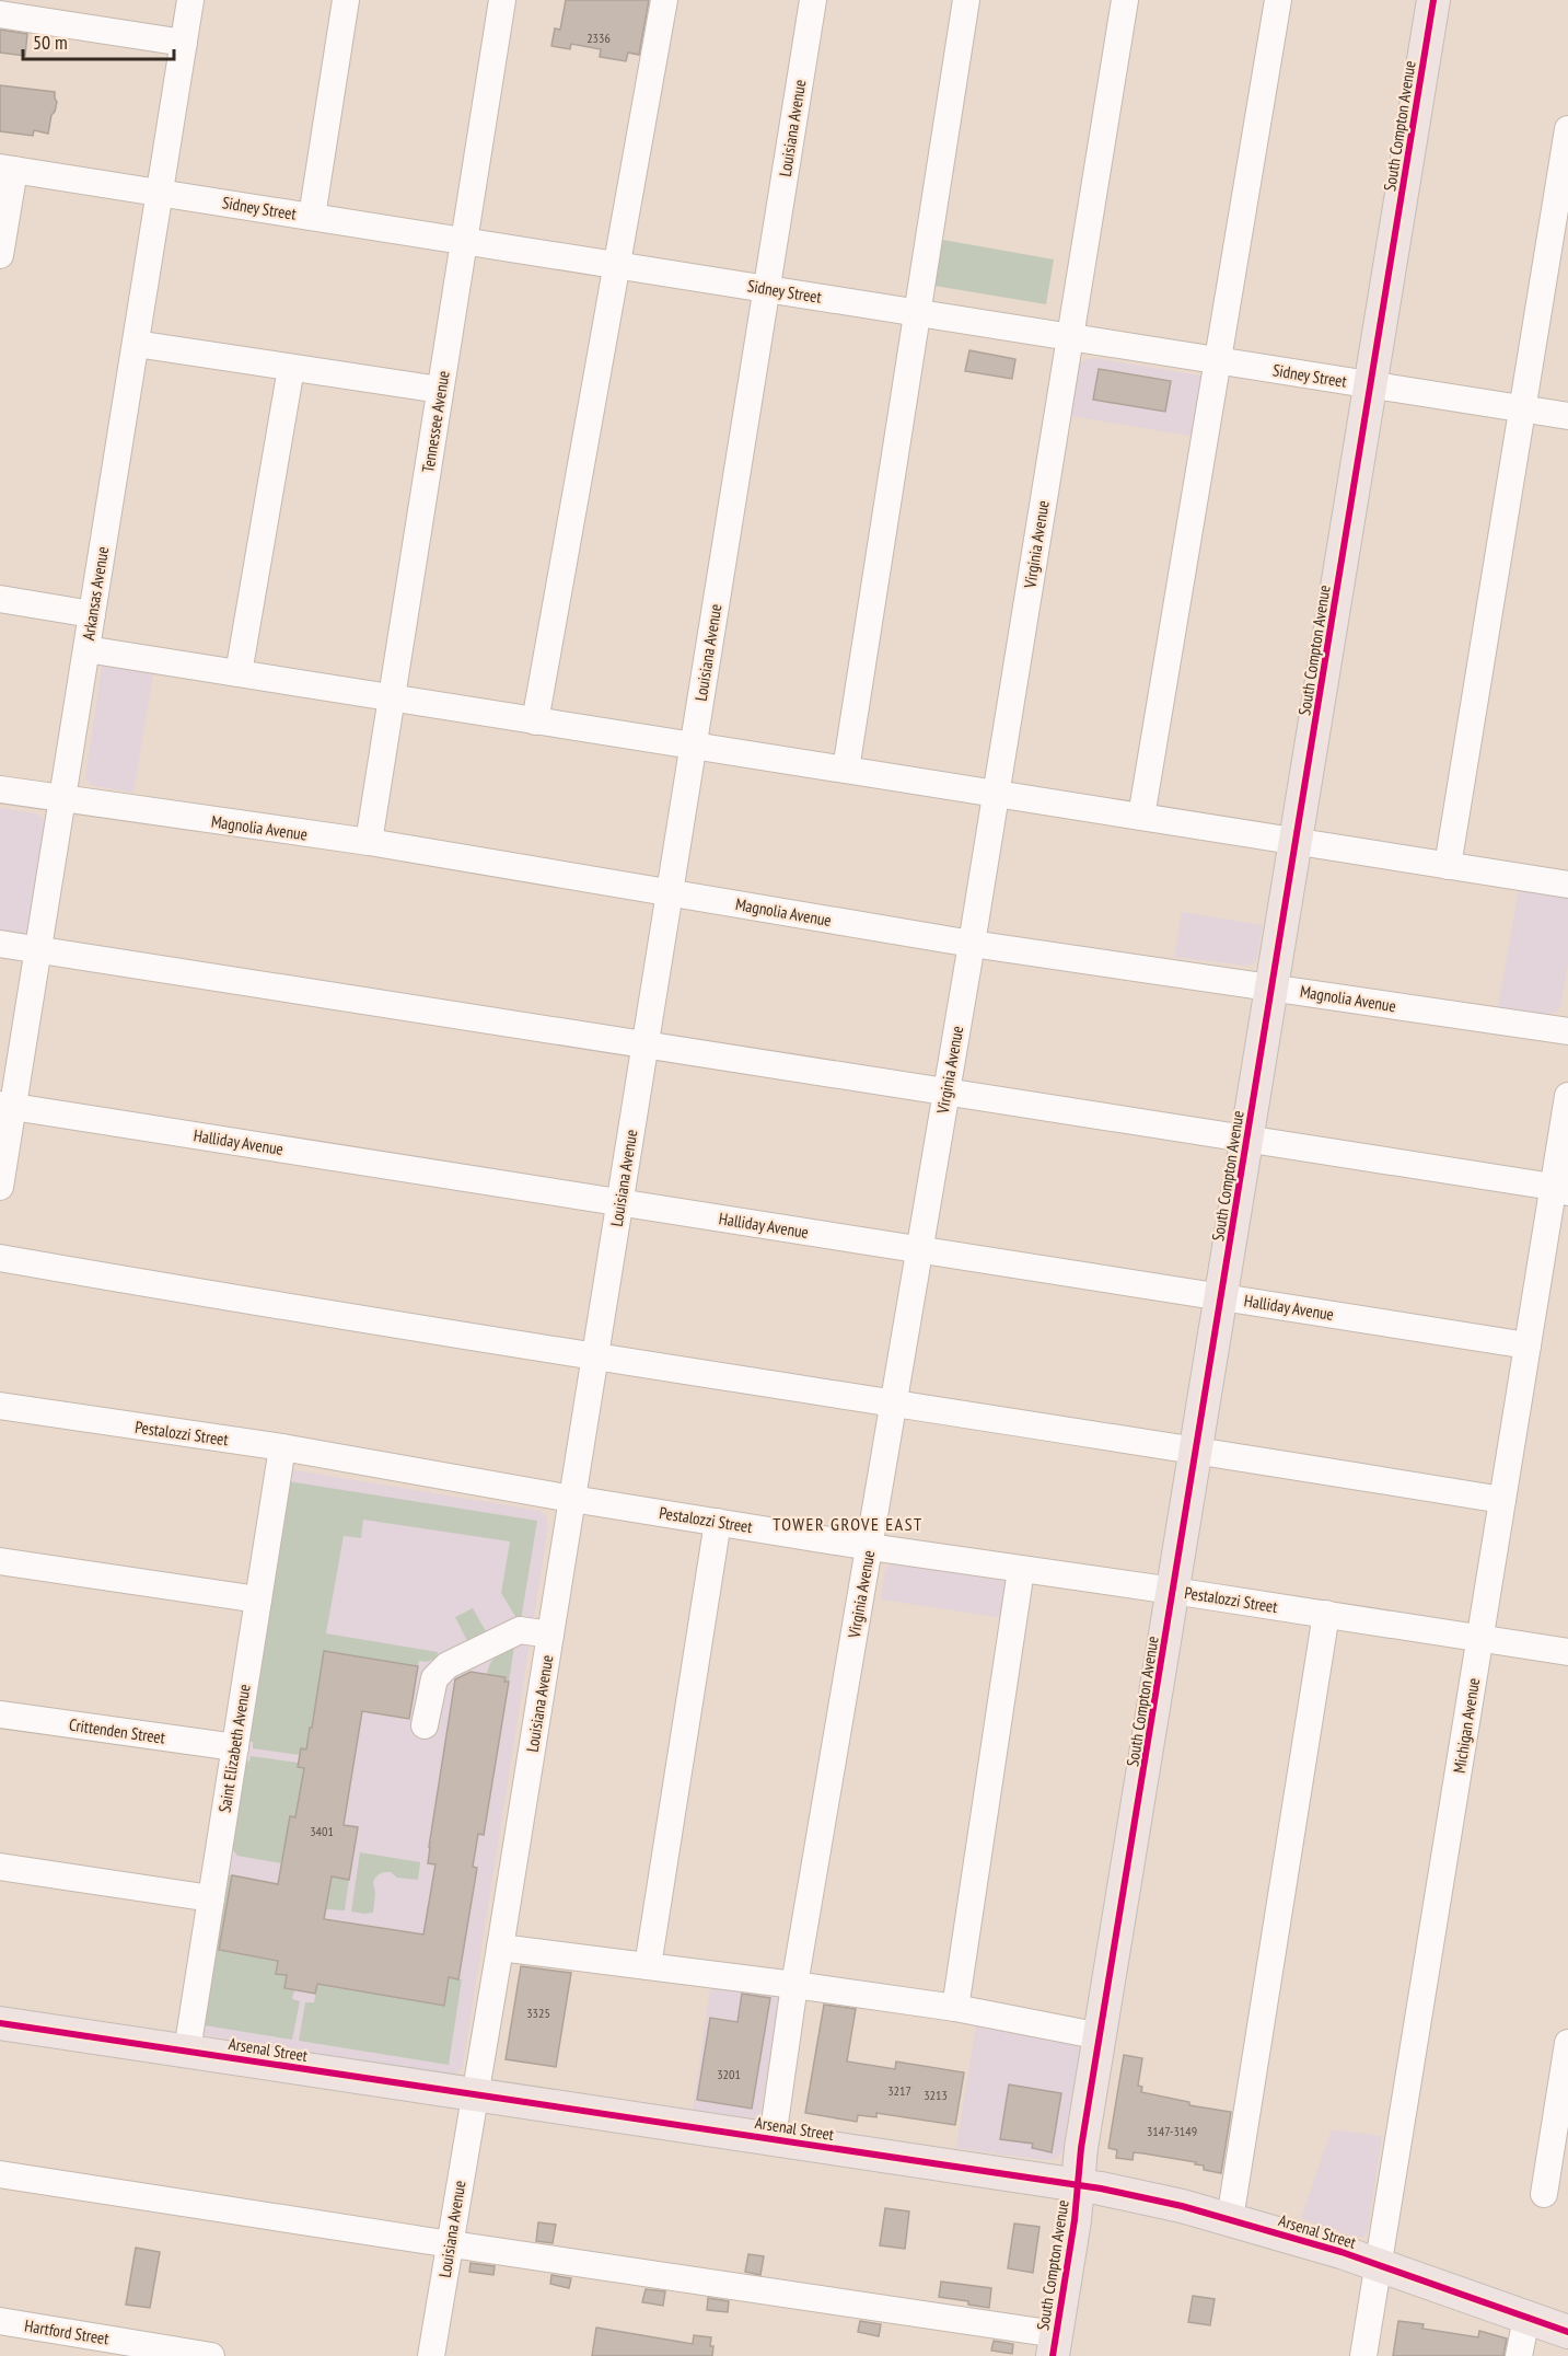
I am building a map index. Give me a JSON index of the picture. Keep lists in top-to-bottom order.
{
  "streets": {
    "main road": ["South Compton Avenue", "Arsenal Street"],
    "street": [
      "Louisiana Avenue",
      "Sidney Street",
      "Tennessee Avenue",
      "Virginia Avenue",
      "Arkansas Avenue",
      "Magnolia Avenue",
      "Halliday Avenue",
      "Pestalozzi Street",
      "Michigan Avenue",
      "Crittenden Street",
      "Saint Elizabeth Avenue",
      "Hartford Street"
    ]
  },
  "crossings": [
    ["South Compton Avenue", "Sidney Street"],
    ["South Compton Avenue", "Magnolia Avenue"],
    ["South Compton Avenue", "Halliday Avenue"],
    ["South Compton Avenue", "Pestalozzi Street"],
    ["South Compton Avenue", "Arsenal Street"],
    ["Louisiana Avenue", "Sidney Street"],
    ["Louisiana Avenue", "Magnolia Avenue"],
    ["Louisiana Avenue", "Halliday Avenue"],
    ["Louisiana Avenue", "Pestalozzi Street"],
    ["Louisiana Avenue", "Arsenal Street"],
    ["Sidney Street", "Tennessee Avenue"],
    ["Sidney Street", "Virginia Avenue"],
    ["Sidney Street", "Arkansas Avenue"],
    ["Tennessee Avenue", "Magnolia Avenue"],
    ["Virginia Avenue", "Magnolia Avenue"],
    ["Virginia Avenue", "Halliday Avenue"],
    ["Virginia Avenue", "Pestalozzi Street"],
    ["Virginia Avenue", "Arsenal Street"],
    ["Arkansas Avenue", "Magnolia Avenue"],
    ["Arkansas Avenue", "Halliday Avenue"],
    ["Halliday Avenue", "Michigan Avenue"],
    ["Pestalozzi Street", "Michigan Avenue"],
    ["Pestalozzi Street", "Saint Elizabeth Avenue"],
    ["Michigan Avenue", "Arsenal Street"],
    ["Crittenden Street", "Saint Elizabeth Avenue"],
    ["Saint Elizabeth Avenue", "Arsenal Street"]
  ],
  "districts": ["TOWER GROVE EAST"],
  "house_numbers": [
    "2336",
    "3401",
    "3325",
    "3201",
    "3217",
    "3213",
    "3147-3149"
  ],
  "scale_bar": "50 m"
}
